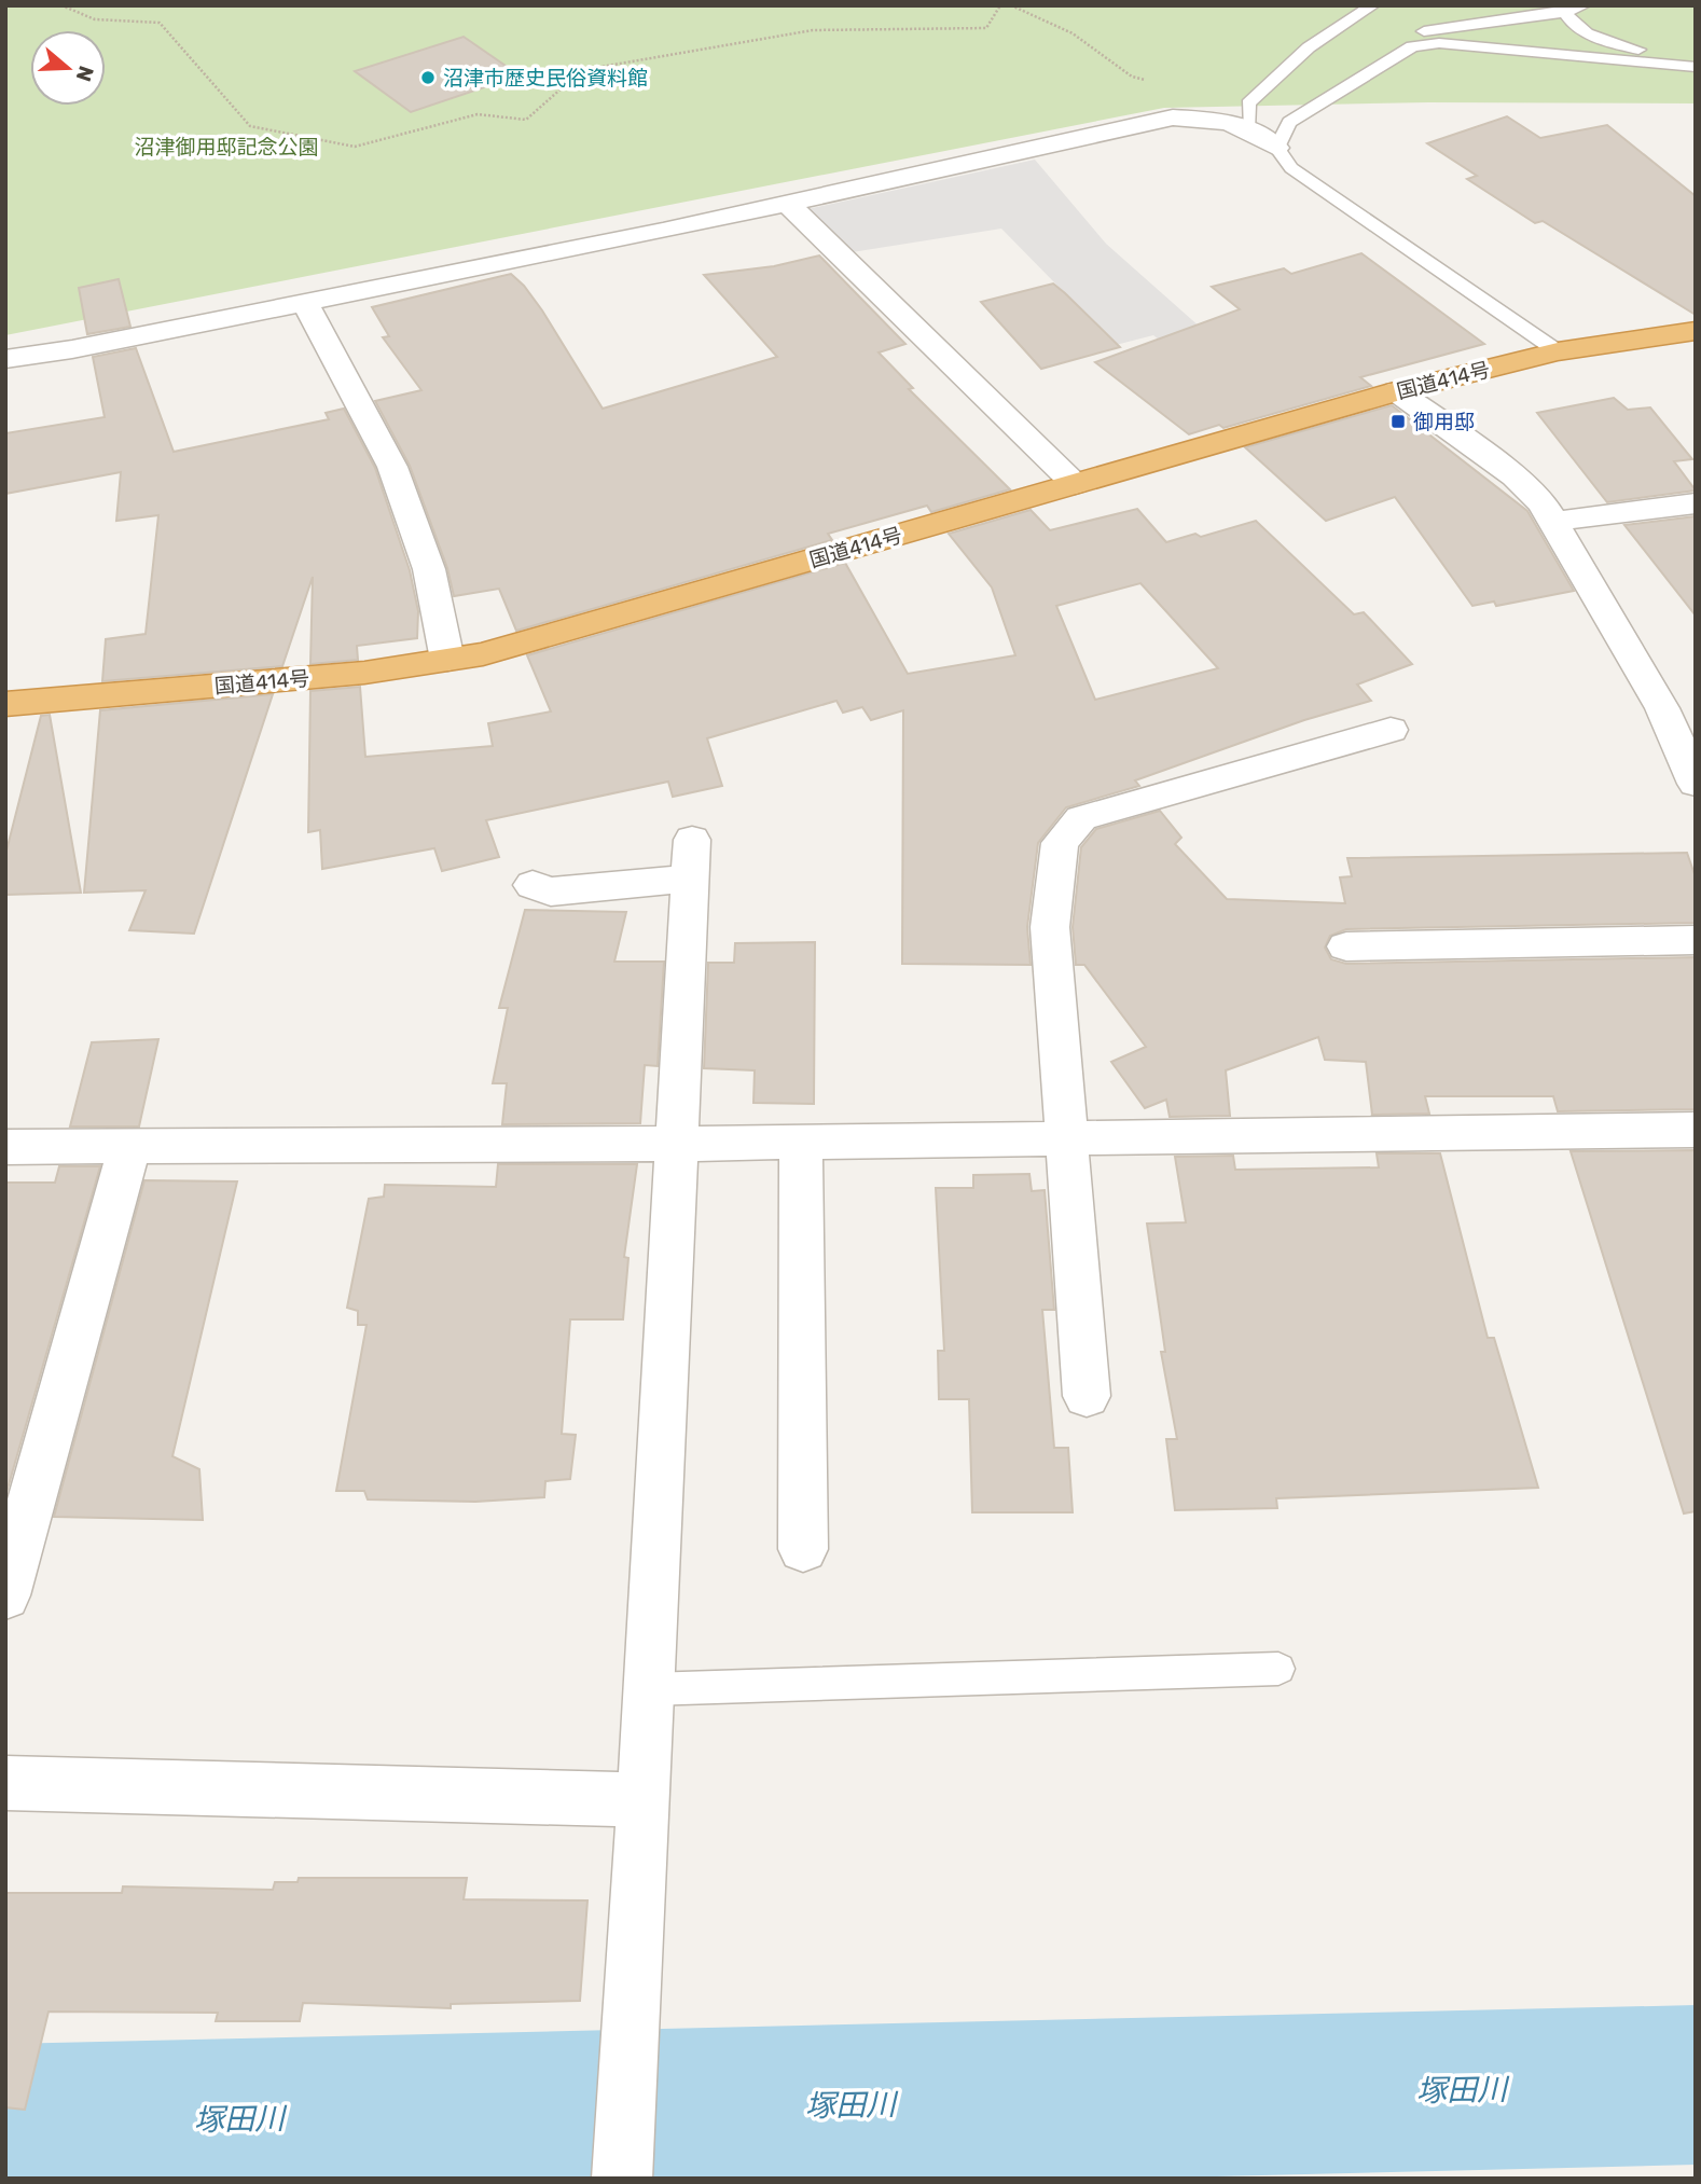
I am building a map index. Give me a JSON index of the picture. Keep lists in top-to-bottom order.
{
  "streets": {
    "highway": ["国道414号"]
  },
  "water": ["塚田川"],
  "parks": ["沼津御用邸記念公園"],
  "places": {
    "other": ["沼津市歴史民俗資料館"],
    "transit": ["御用邸"]
  },
  "north": "right"
}
